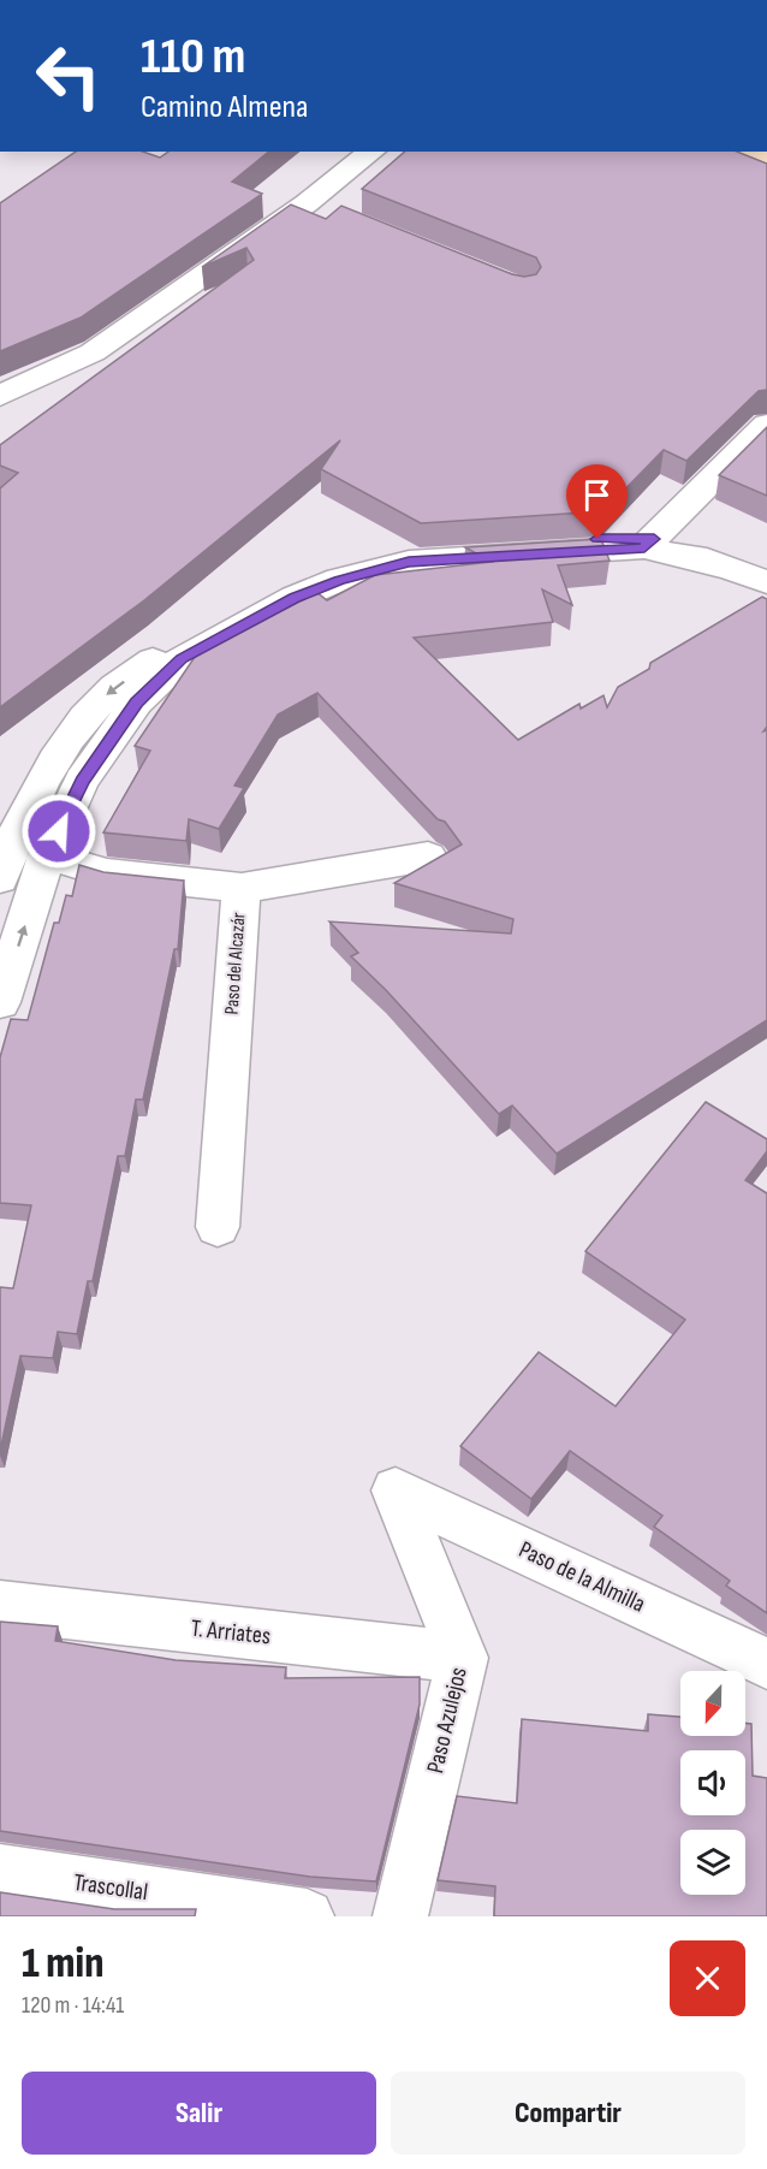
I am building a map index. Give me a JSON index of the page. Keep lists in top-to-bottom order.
{
  "streets": {
    "street": [
      "Paso del Alcazár",
      "Paso de la Almilla",
      "T. Arriates",
      "Paso Azulejos",
      "Trascollal"
    ]
  },
  "crossings": [
    ["Paso de la Almilla", "Paso Azulejos"],
    ["T. Arriates", "Paso Azulejos"]
  ],
  "north": "bottom",
  "page": {
    "turn": ["110 m", "Camino Almena"],
    "heading": ["1 min", "120 m · 14:41"],
    "buttons": ["Salir", "Compartir"]
  }
}
